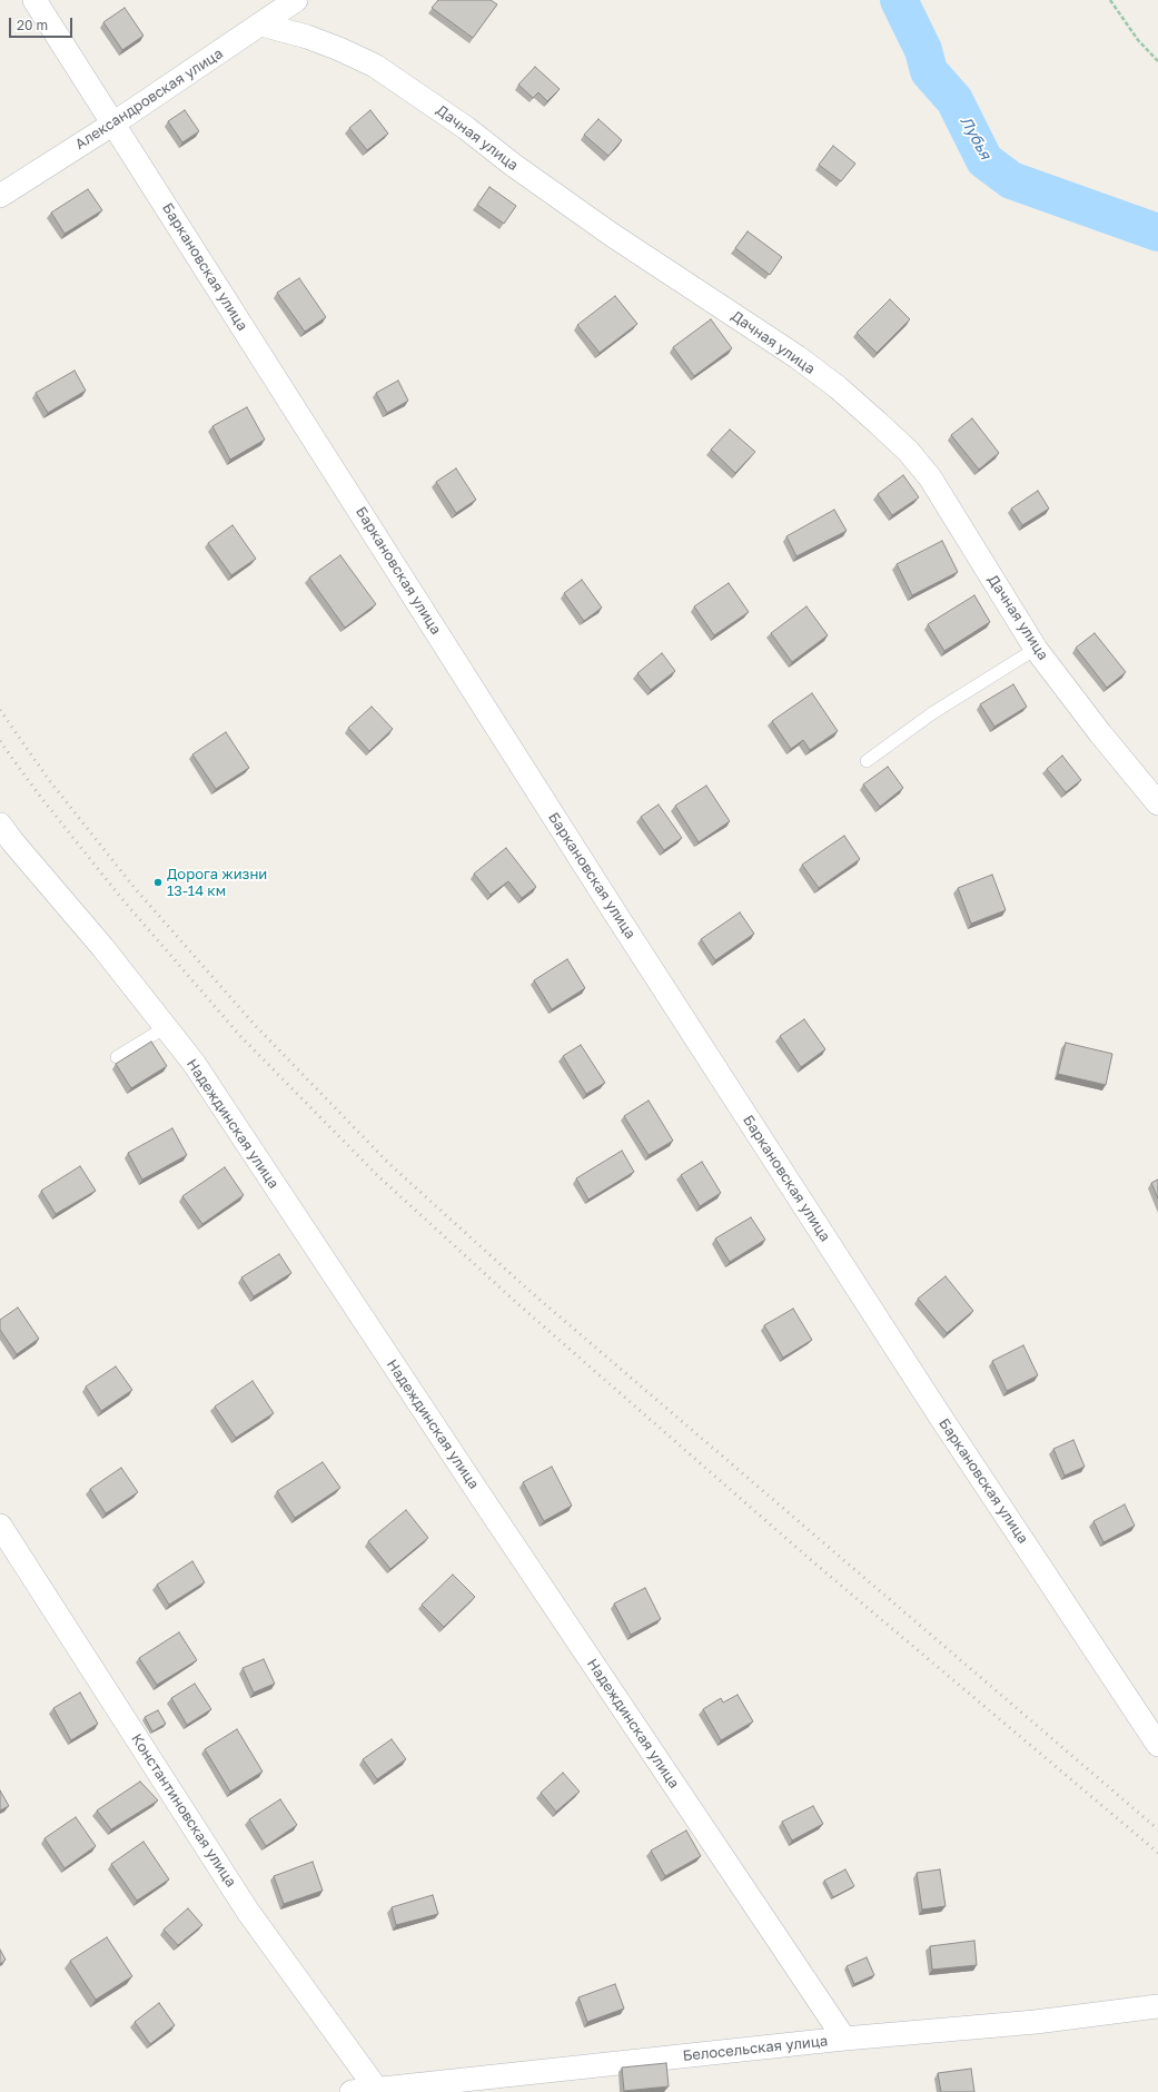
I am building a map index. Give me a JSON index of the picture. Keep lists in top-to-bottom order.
{
  "streets": {
    "street": [
      "Александровская улица",
      "Дачная улица",
      "Баркановская улица",
      "Надеждинская улица",
      "Константиновская улица",
      "Белосельская улица"
    ]
  },
  "crossings": [
    ["Александровская улица", "Дачная улица"],
    ["Александровская улица", "Баркановская улица"],
    ["Надеждинская улица", "Белосельская улица"],
    ["Константиновская улица", "Белосельская улица"]
  ],
  "water": ["Лубья"],
  "places": ["Дорога жизни 13-14 км"],
  "scale_bar": "20 m"
}
